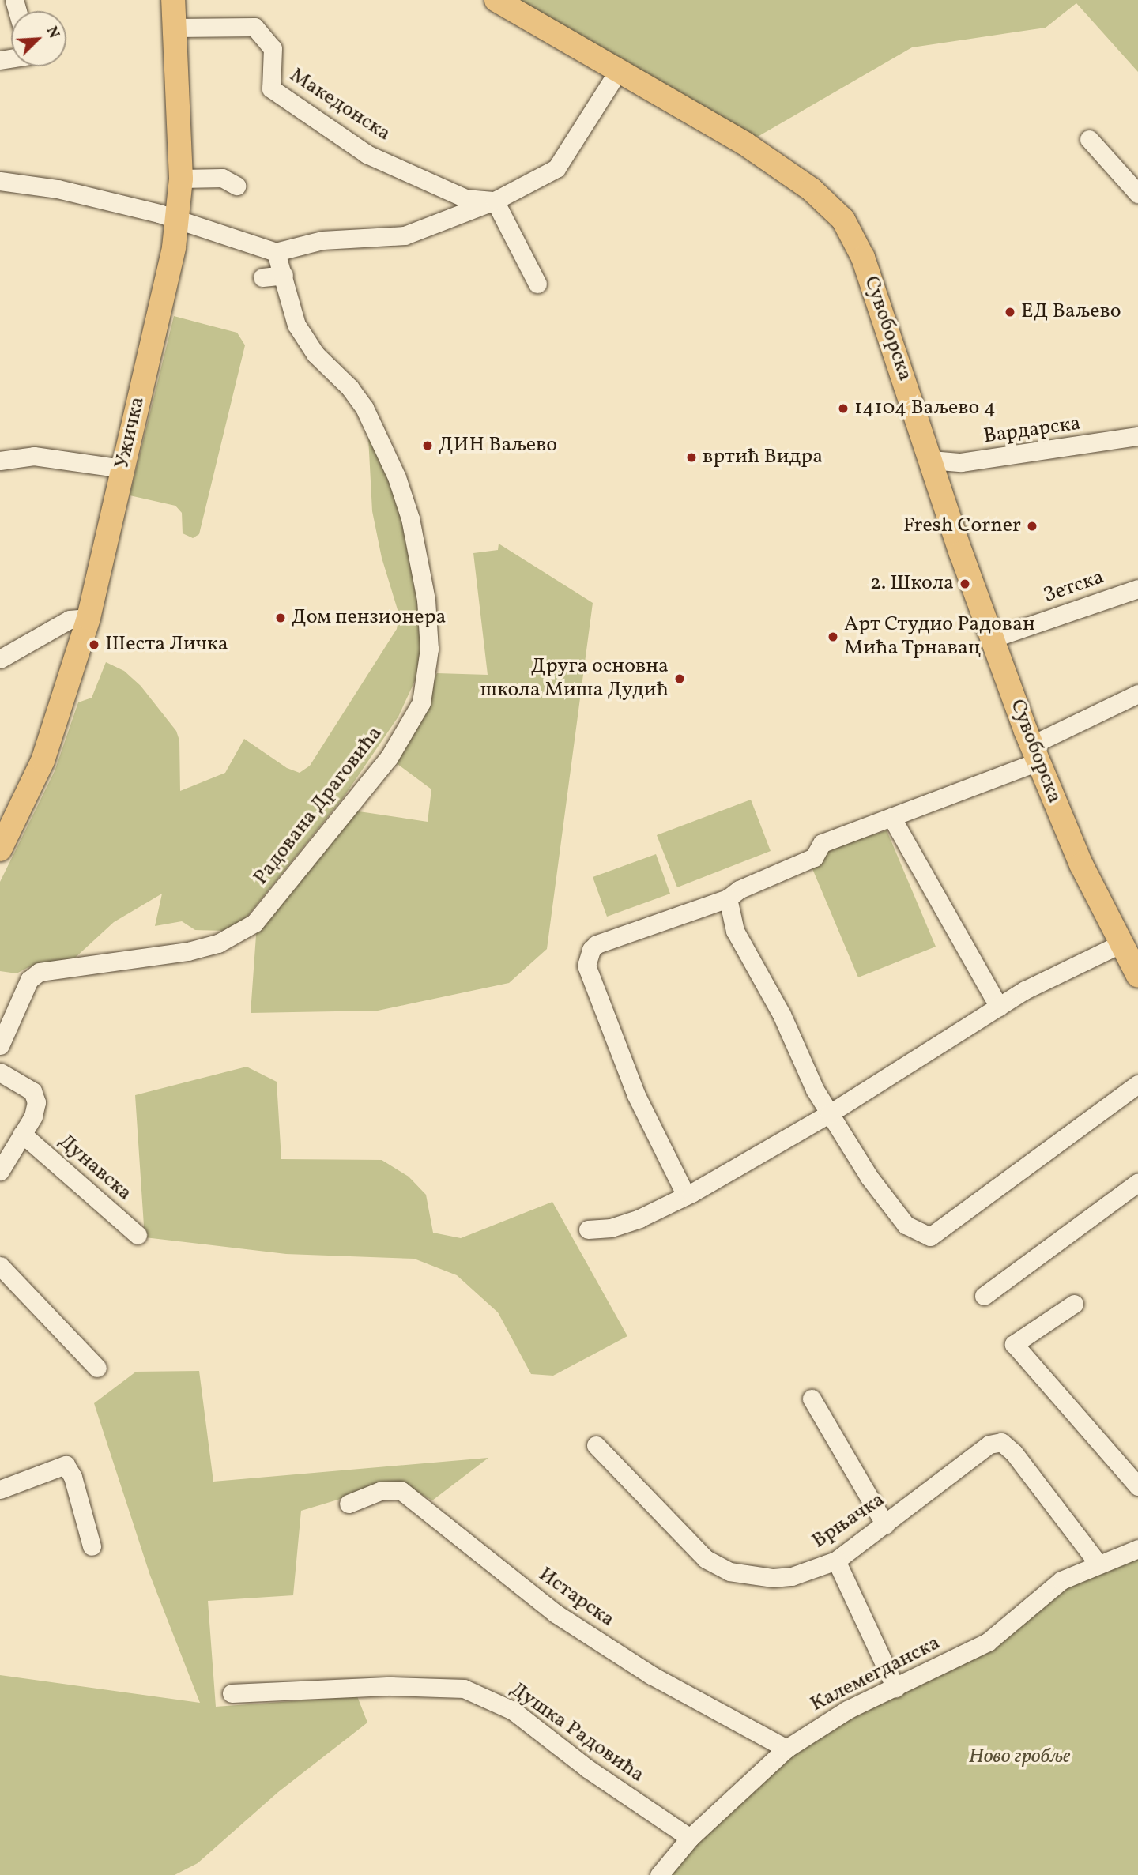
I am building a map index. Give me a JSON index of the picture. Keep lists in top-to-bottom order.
{
  "streets": {
    "main road": ["Сувоборска", "Ужичка"],
    "street": [
      "Македонска",
      "Вардарска",
      "Зетска",
      "Радована Драговића",
      "Дунавска",
      "Врњачка",
      "Истарска",
      "Калемегданска",
      "Душка Радовића"
    ]
  },
  "crossings": [
    ["Македонска", "Ужичка"],
    ["Сувоборска", "Вардарска"],
    ["Сувоборска", "Зетска"],
    ["Врњачка", "Калемегданска"],
    ["Истарска", "Калемегданска"],
    ["Калемегданска", "Душка Радовића"]
  ],
  "parks": ["Ново гробље"],
  "places": [
    "ЕД Ваљево",
    "14104 Ваљево 4",
    "ДИН Ваљево",
    "вртић Видра",
    "Fresh Corner",
    "2. Школа",
    "Дом пензионера",
    "Арт Студио Радован Мића Трнавац",
    "Шеста Личка",
    "Друга основна школа Миша Дудић"
  ],
  "north": "top right"
}
